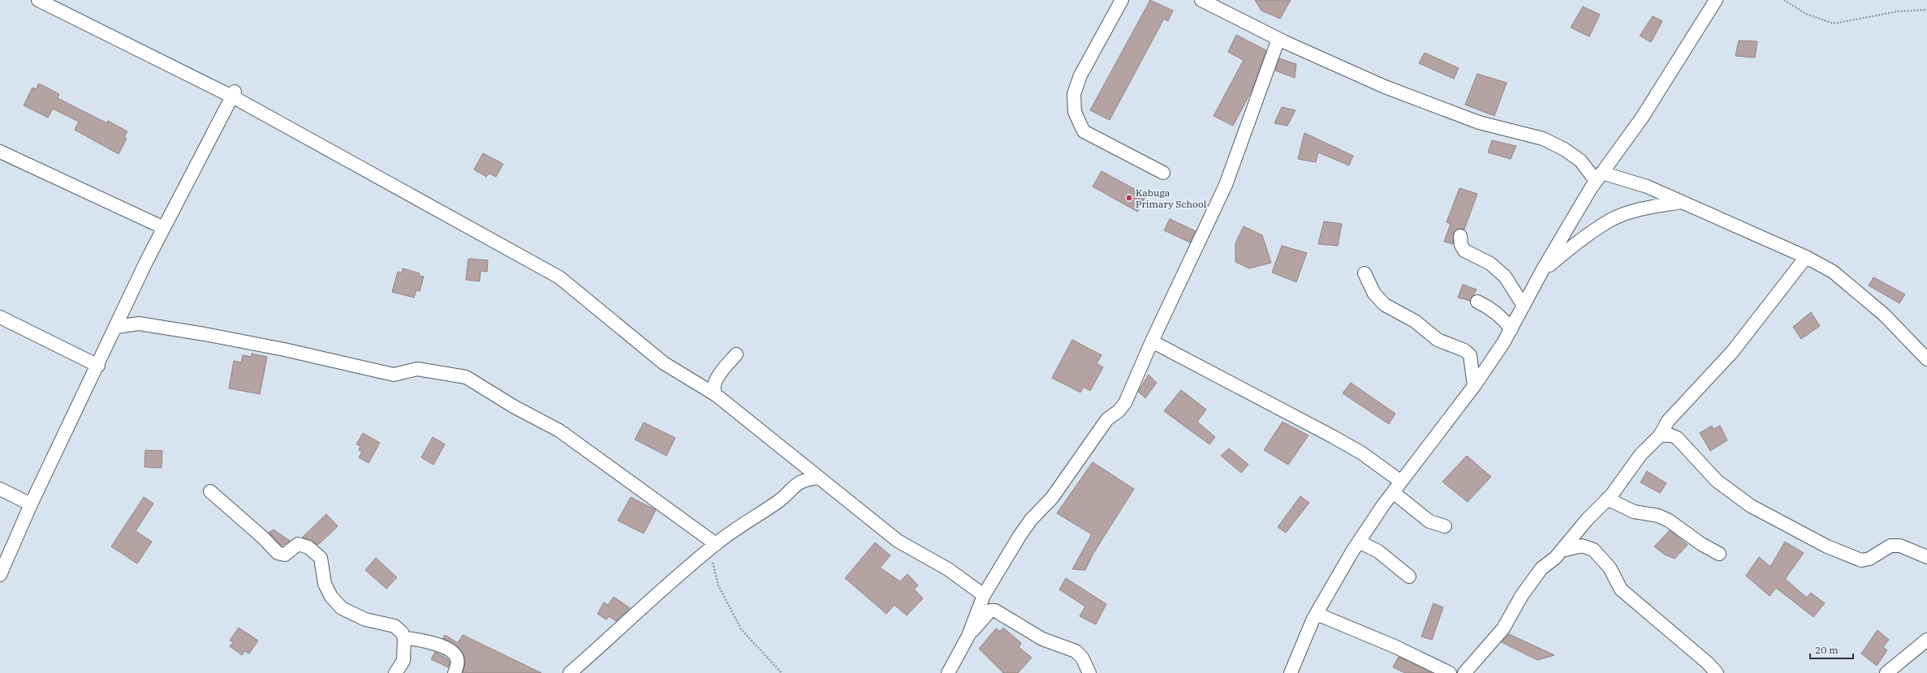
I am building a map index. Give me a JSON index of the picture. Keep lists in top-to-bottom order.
{
  "places": ["Kabuga Primary School"],
  "scale_bar": "20 m"
}
